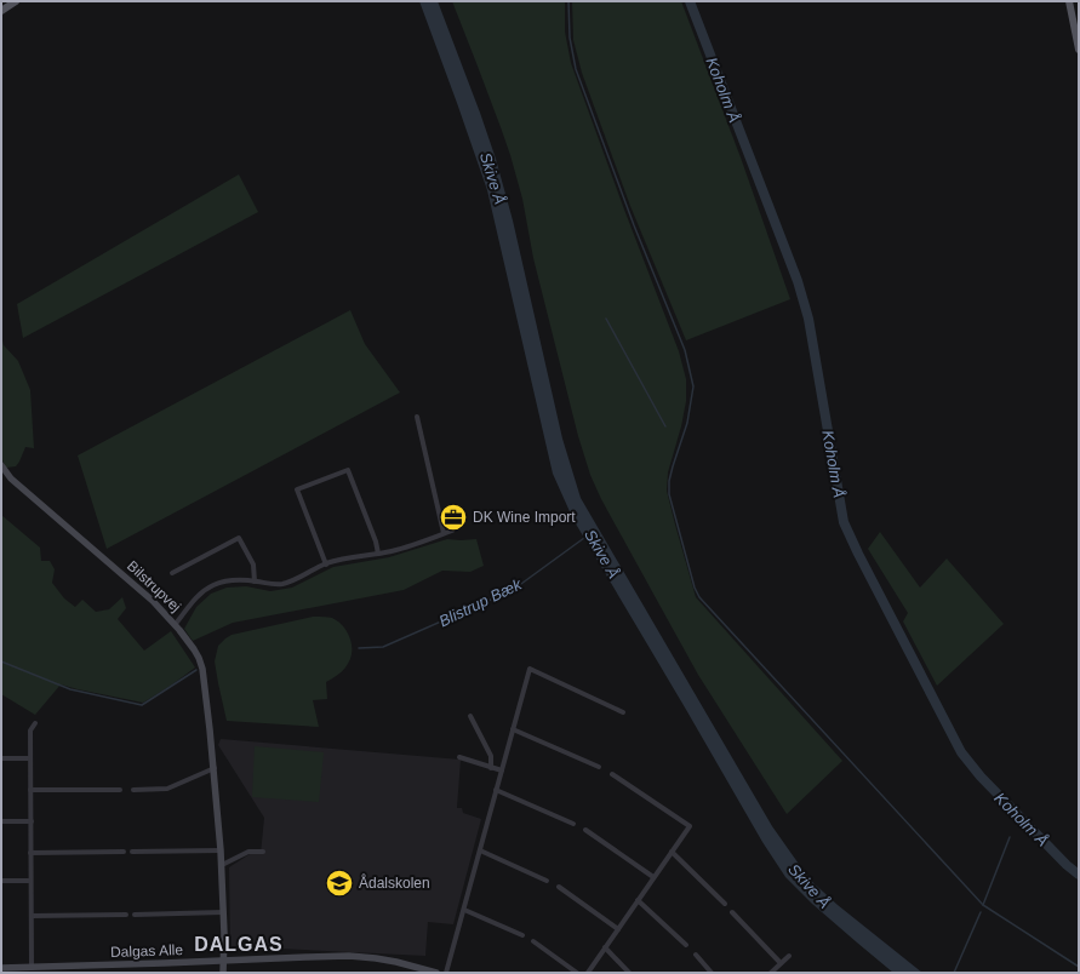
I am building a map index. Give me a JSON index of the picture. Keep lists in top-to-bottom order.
{
  "streets": {
    "street": ["Bilstrupvej", "Dalgas Alle"]
  },
  "crossings": [
    ["Bilstrupvej", "Dalgas Alle"]
  ],
  "districts": ["DALGAS"],
  "water": ["Koholm Å", "Skive Å", "Blistrup Bæk"],
  "places": {
    "office": ["DK Wine Import"],
    "school or university": ["Ådalskolen"]
  }
}
